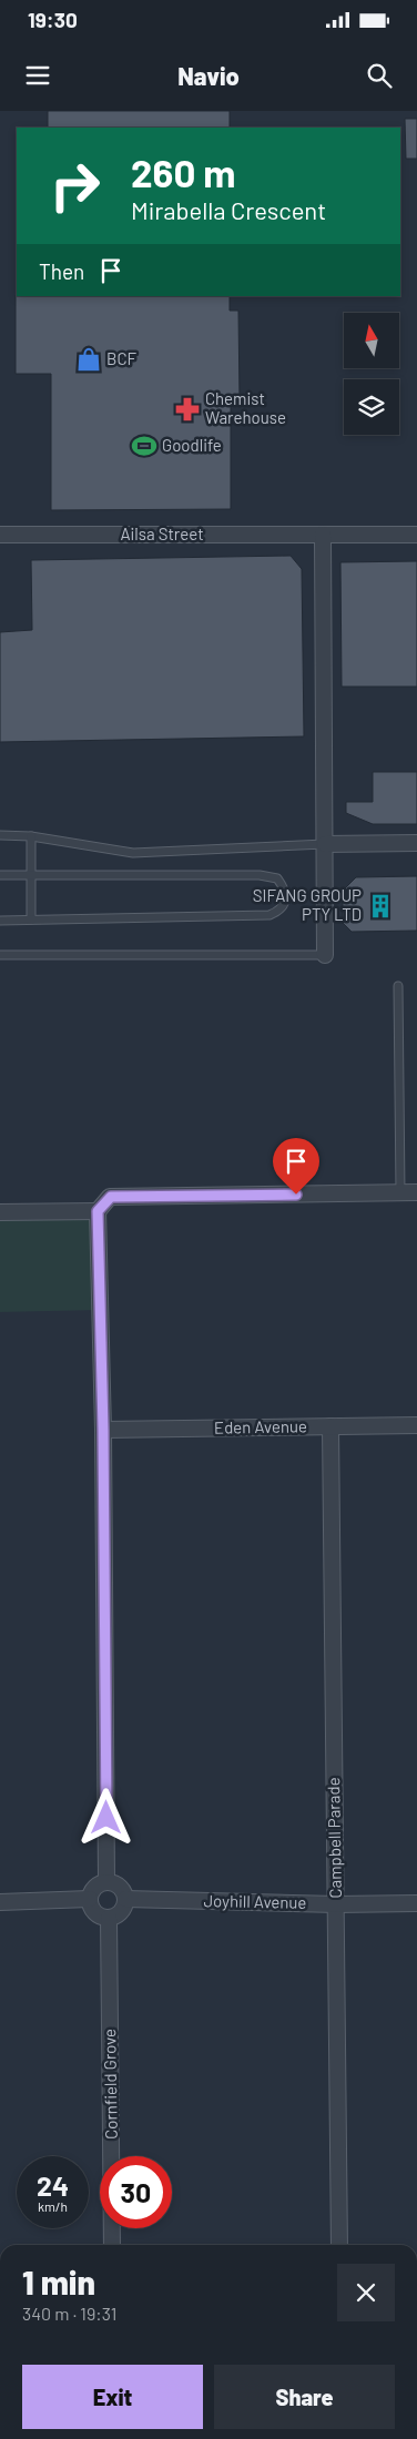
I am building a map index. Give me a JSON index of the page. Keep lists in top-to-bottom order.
{
  "streets": {
    "street": [
      "Ailsa Street",
      "Eden Avenue",
      "Campbell Parade",
      "Joyhill Avenue",
      "Cornfield Grove"
    ]
  },
  "crossings": [
    ["Eden Avenue", "Campbell Parade"],
    ["Campbell Parade", "Joyhill Avenue"],
    ["Joyhill Avenue", "Cornfield Grove"]
  ],
  "places": {
    "shop": ["BCF"],
    "pharmacy": ["Chemist Warehouse"],
    "sports": ["Goodlife"],
    "building": ["SIFANG GROUP PTY LTD"]
  },
  "north": "top",
  "page": {
    "status": "19:30",
    "header": "Navio",
    "turn": ["260 m", "Mirabella Crescent"],
    "then": "Then",
    "speed": "24 km/h",
    "limit": "30",
    "heading": ["1 min", "340 m · 19:31"],
    "buttons": ["Exit", "Share"]
  }
}
